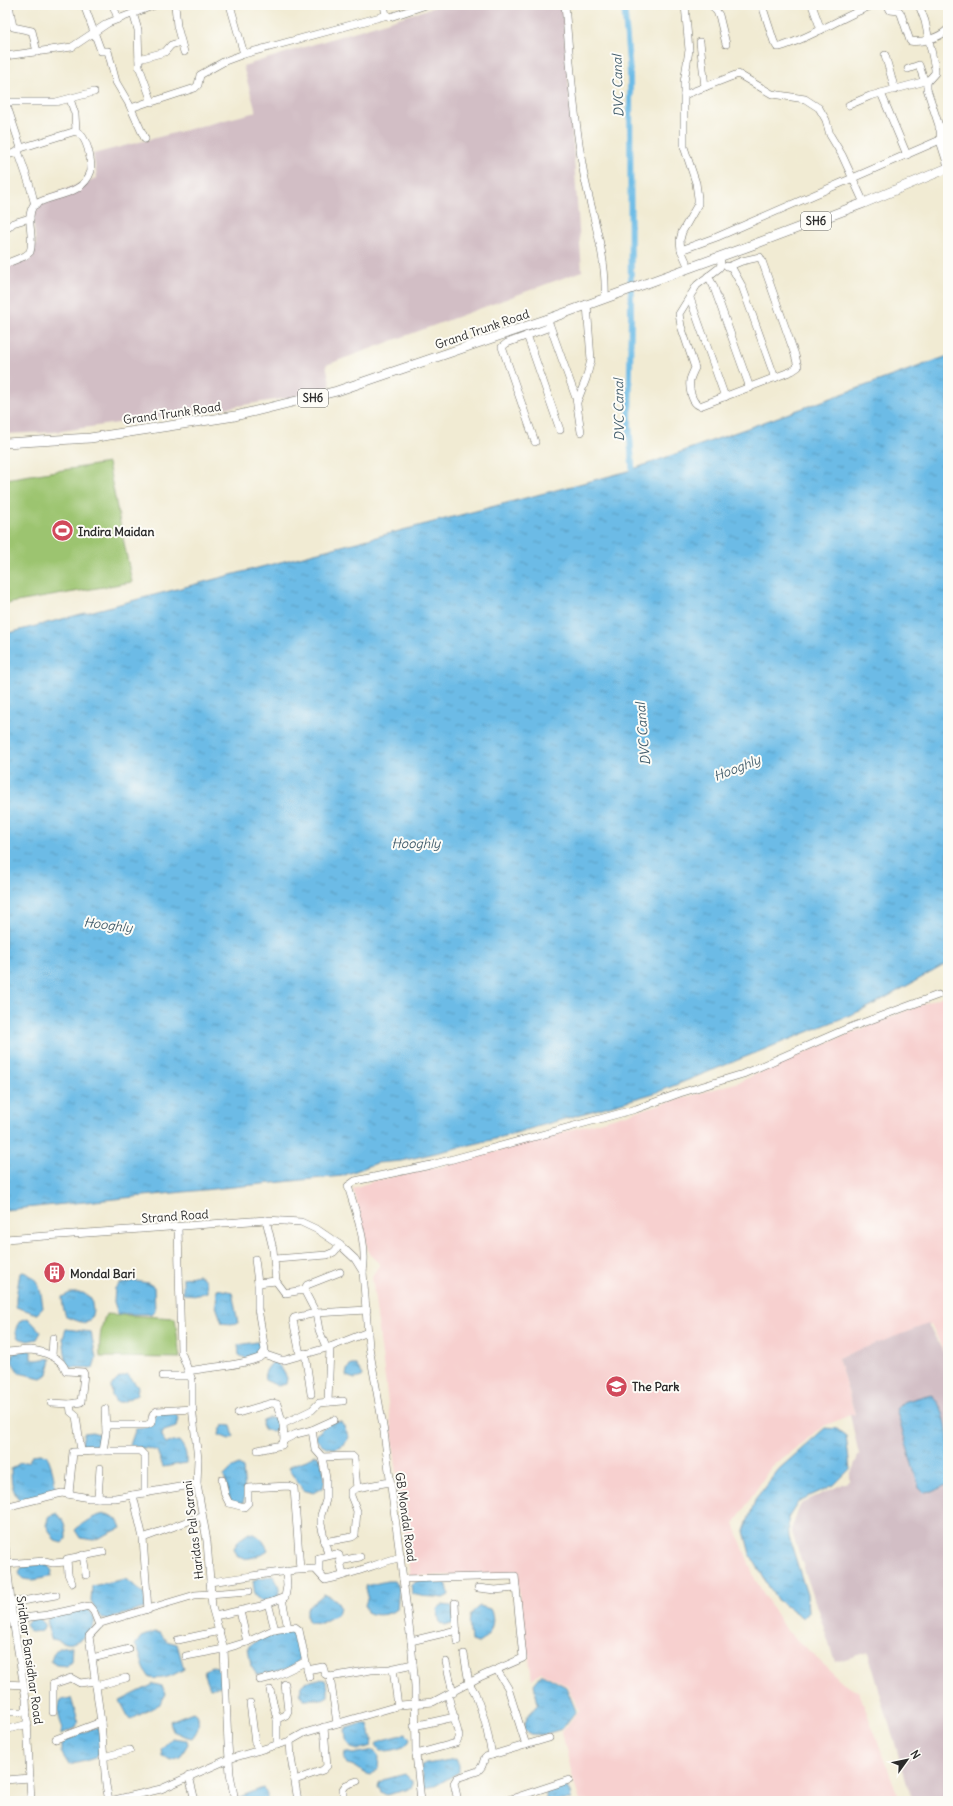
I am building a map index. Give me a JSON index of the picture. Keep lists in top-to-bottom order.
{
  "streets": {
    "main road": ["SH6", "Grand Trunk Road"],
    "street": [
      "Strand Road",
      "GB Mondal Road",
      "Haridas Pal Sarani",
      "Sridhar Bansidhar Road"
    ]
  },
  "crossings": [
    ["Strand Road", "GB Mondal Road"],
    ["Strand Road", "Haridas Pal Sarani"]
  ],
  "water": ["DVC Canal", "Hooghly"],
  "places": {
    "sports": ["Indira Maidan"],
    "building": ["Mondal Bari"],
    "school or university": ["The Park"]
  },
  "north": "top right"
}
